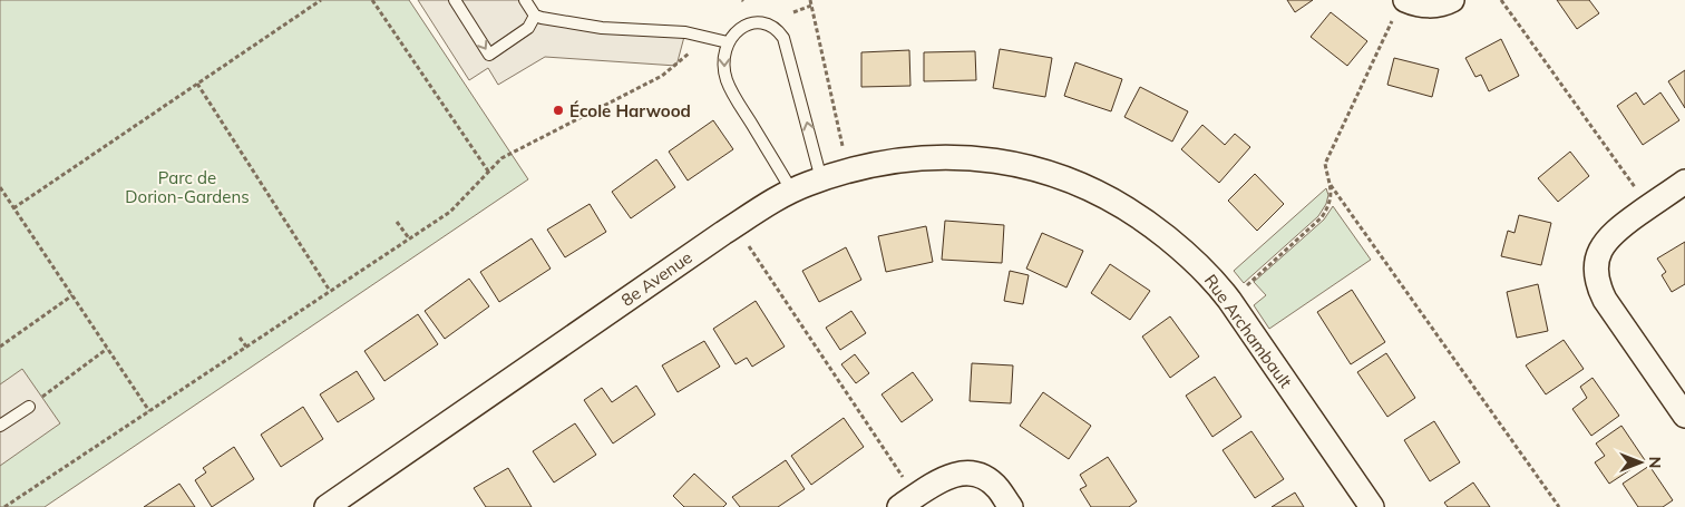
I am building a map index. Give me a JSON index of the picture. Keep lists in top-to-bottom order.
{
  "streets": {
    "street": ["8e Avenue", "Rue Archambault"]
  },
  "crossings": [
    ["8e Avenue", "Rue Archambault"]
  ],
  "parks": ["Parc de Dorion-Gardens"],
  "places": ["École Harwood"],
  "north": "right"
}
